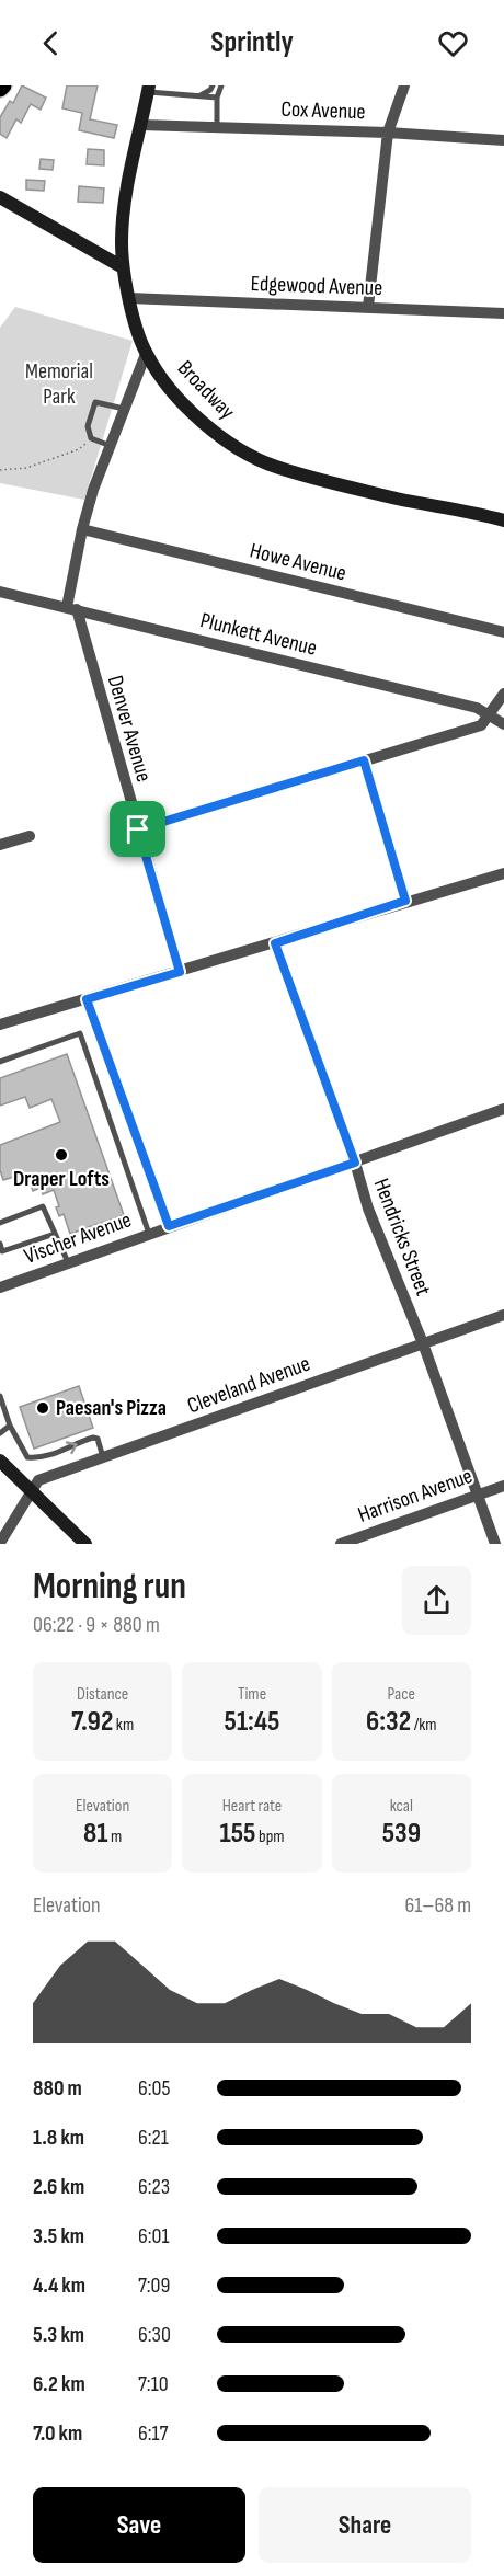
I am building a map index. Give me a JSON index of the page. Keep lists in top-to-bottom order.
{
  "streets": {
    "main road": ["Broadway"],
    "street": [
      "Cox Avenue",
      "Edgewood Avenue",
      "Howe Avenue",
      "Plunkett Avenue",
      "Denver Avenue",
      "Hendricks Street",
      "Vischer Avenue",
      "Cleveland Avenue",
      "Harrison Avenue"
    ]
  },
  "crossings": [
    ["Cox Avenue", "Broadway"],
    ["Edgewood Avenue", "Broadway"],
    ["Broadway", "Denver Avenue"],
    ["Howe Avenue", "Denver Avenue"],
    ["Plunkett Avenue", "Denver Avenue"],
    ["Hendricks Street", "Vischer Avenue"],
    ["Hendricks Street", "Cleveland Avenue"],
    ["Hendricks Street", "Harrison Avenue"]
  ],
  "parks": ["Memorial Park"],
  "places": ["Draper Lofts", "Paesan's Pizza"],
  "page": {
    "header": "Sprintly",
    "heading": ["Morning run", "06:22 · 9 × 880 m"],
    "stats": [
      ["Distance", "7.92 km"],
      ["Time", "51:45"],
      ["Pace", "6:32 /km"],
      ["Elevation", "81 m"],
      ["Heart rate", "155 bpm"],
      ["kcal", "539"]
    ],
    "chart": ["Elevation", "61–68 m"],
    "list": [
      {
        "name": "880 m",
        "note": "6:05"
      },
      {
        "name": "1.8 km",
        "note": "6:21"
      },
      {
        "name": "2.6 km",
        "note": "6:23"
      },
      {
        "name": "3.5 km",
        "note": "6:01"
      },
      {
        "name": "4.4 km",
        "note": "7:09"
      },
      {
        "name": "5.3 km",
        "note": "6:30"
      },
      {
        "name": "6.2 km",
        "note": "7:10"
      },
      {
        "name": "7.0 km",
        "note": "6:17"
      }
    ],
    "buttons": ["Save", "Share"]
  }
}
